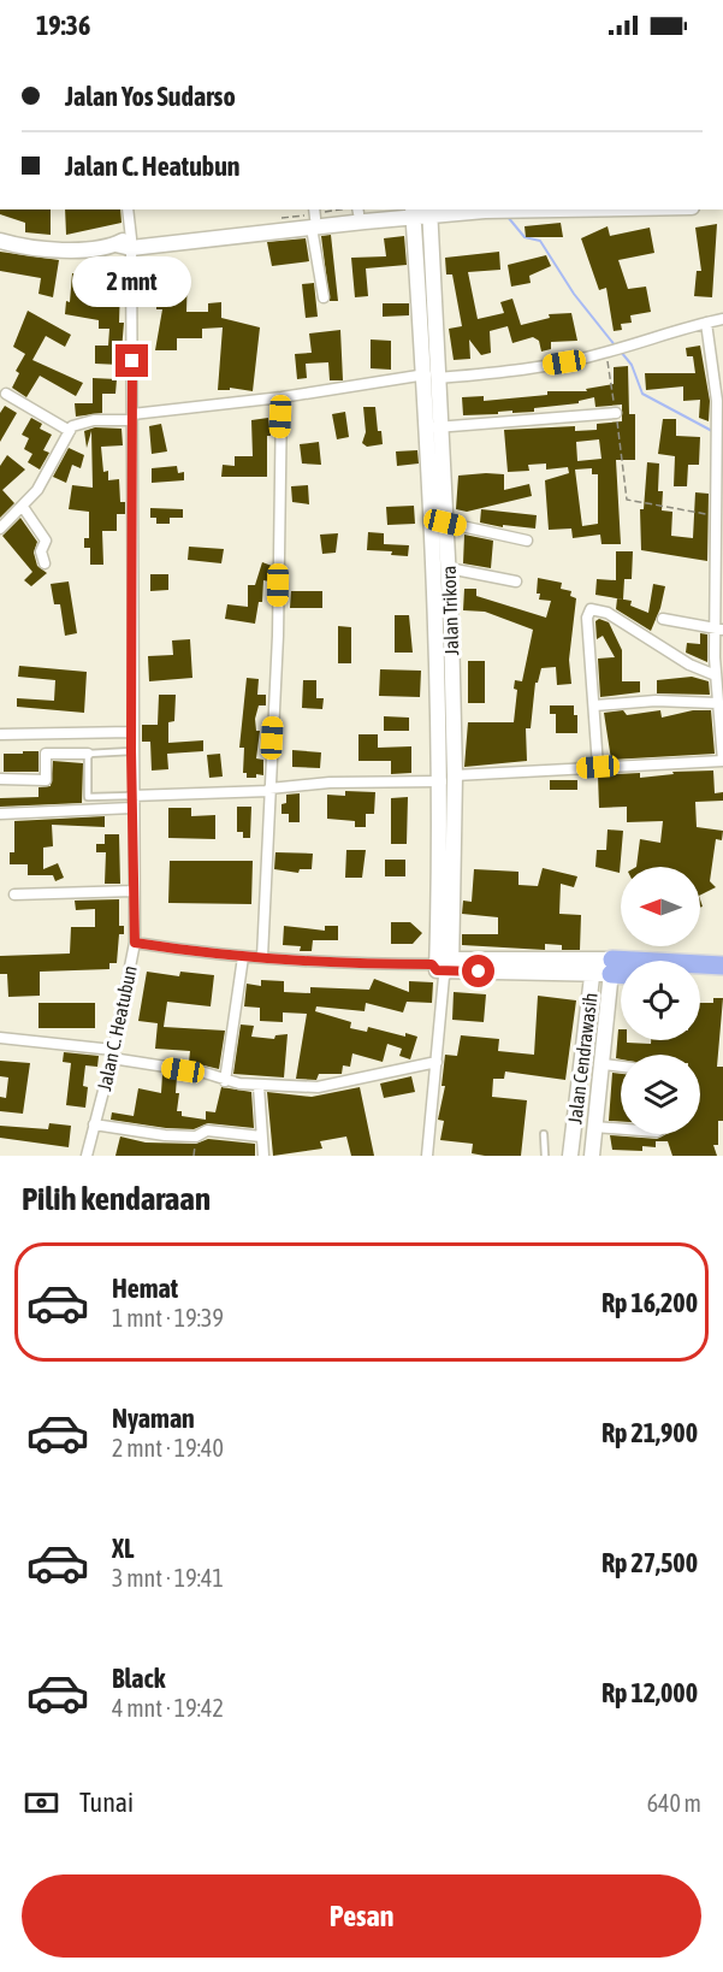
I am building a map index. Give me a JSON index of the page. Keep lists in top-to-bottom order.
{
  "streets": {
    "main road": ["Jalan Trikora", "Jalan Cendrawasih"],
    "street": ["Jalan C. Heatubun"]
  },
  "north": "left",
  "page": {
    "status": "19:36",
    "banner": ["Jalan Yos Sudarso", "Jalan C. Heatubun"],
    "bubble": "2 mnt",
    "heading": "Pilih kendaraan",
    "list": [
      {
        "name": "Hemat",
        "note": "1 mnt · 19:39",
        "value": "Rp 16,200"
      },
      {
        "name": "Nyaman",
        "note": "2 mnt · 19:40",
        "value": "Rp 21,900"
      },
      {
        "name": "XL",
        "note": "3 mnt · 19:41",
        "value": "Rp 27,500"
      },
      {
        "name": "Black",
        "note": "4 mnt · 19:42",
        "value": "Rp 12,000"
      }
    ],
    "pay": ["Tunai", "640 m"],
    "buttons": "Pesan"
  }
}
